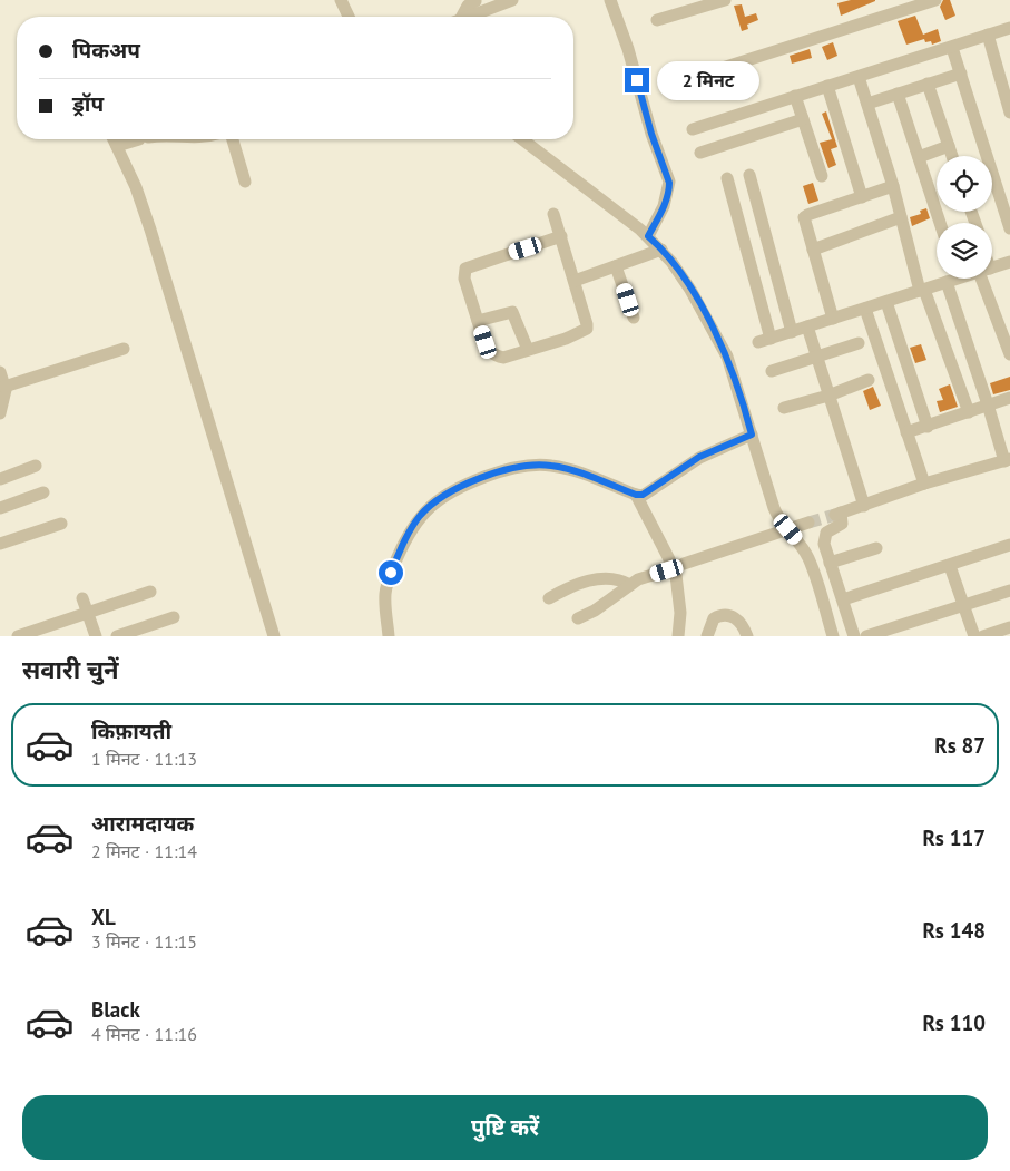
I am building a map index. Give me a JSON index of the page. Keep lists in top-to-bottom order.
{
  "page": {
    "banner": ["पिकअप", "ड्रॉप"],
    "bubble": "2 मिनट",
    "heading": "सवारी चुनें",
    "list": [
      {
        "name": "किफ़ायती",
        "note": "1 मिनट · 11:13",
        "value": "Rs 87"
      },
      {
        "name": "आरामदायक",
        "note": "2 मिनट · 11:14",
        "value": "Rs 117"
      },
      {
        "name": "XL",
        "note": "3 मिनट · 11:15",
        "value": "Rs 148"
      },
      {
        "name": "Black",
        "note": "4 मिनट · 11:16",
        "value": "Rs 110"
      }
    ],
    "buttons": "पुष्टि करें"
  }
}
